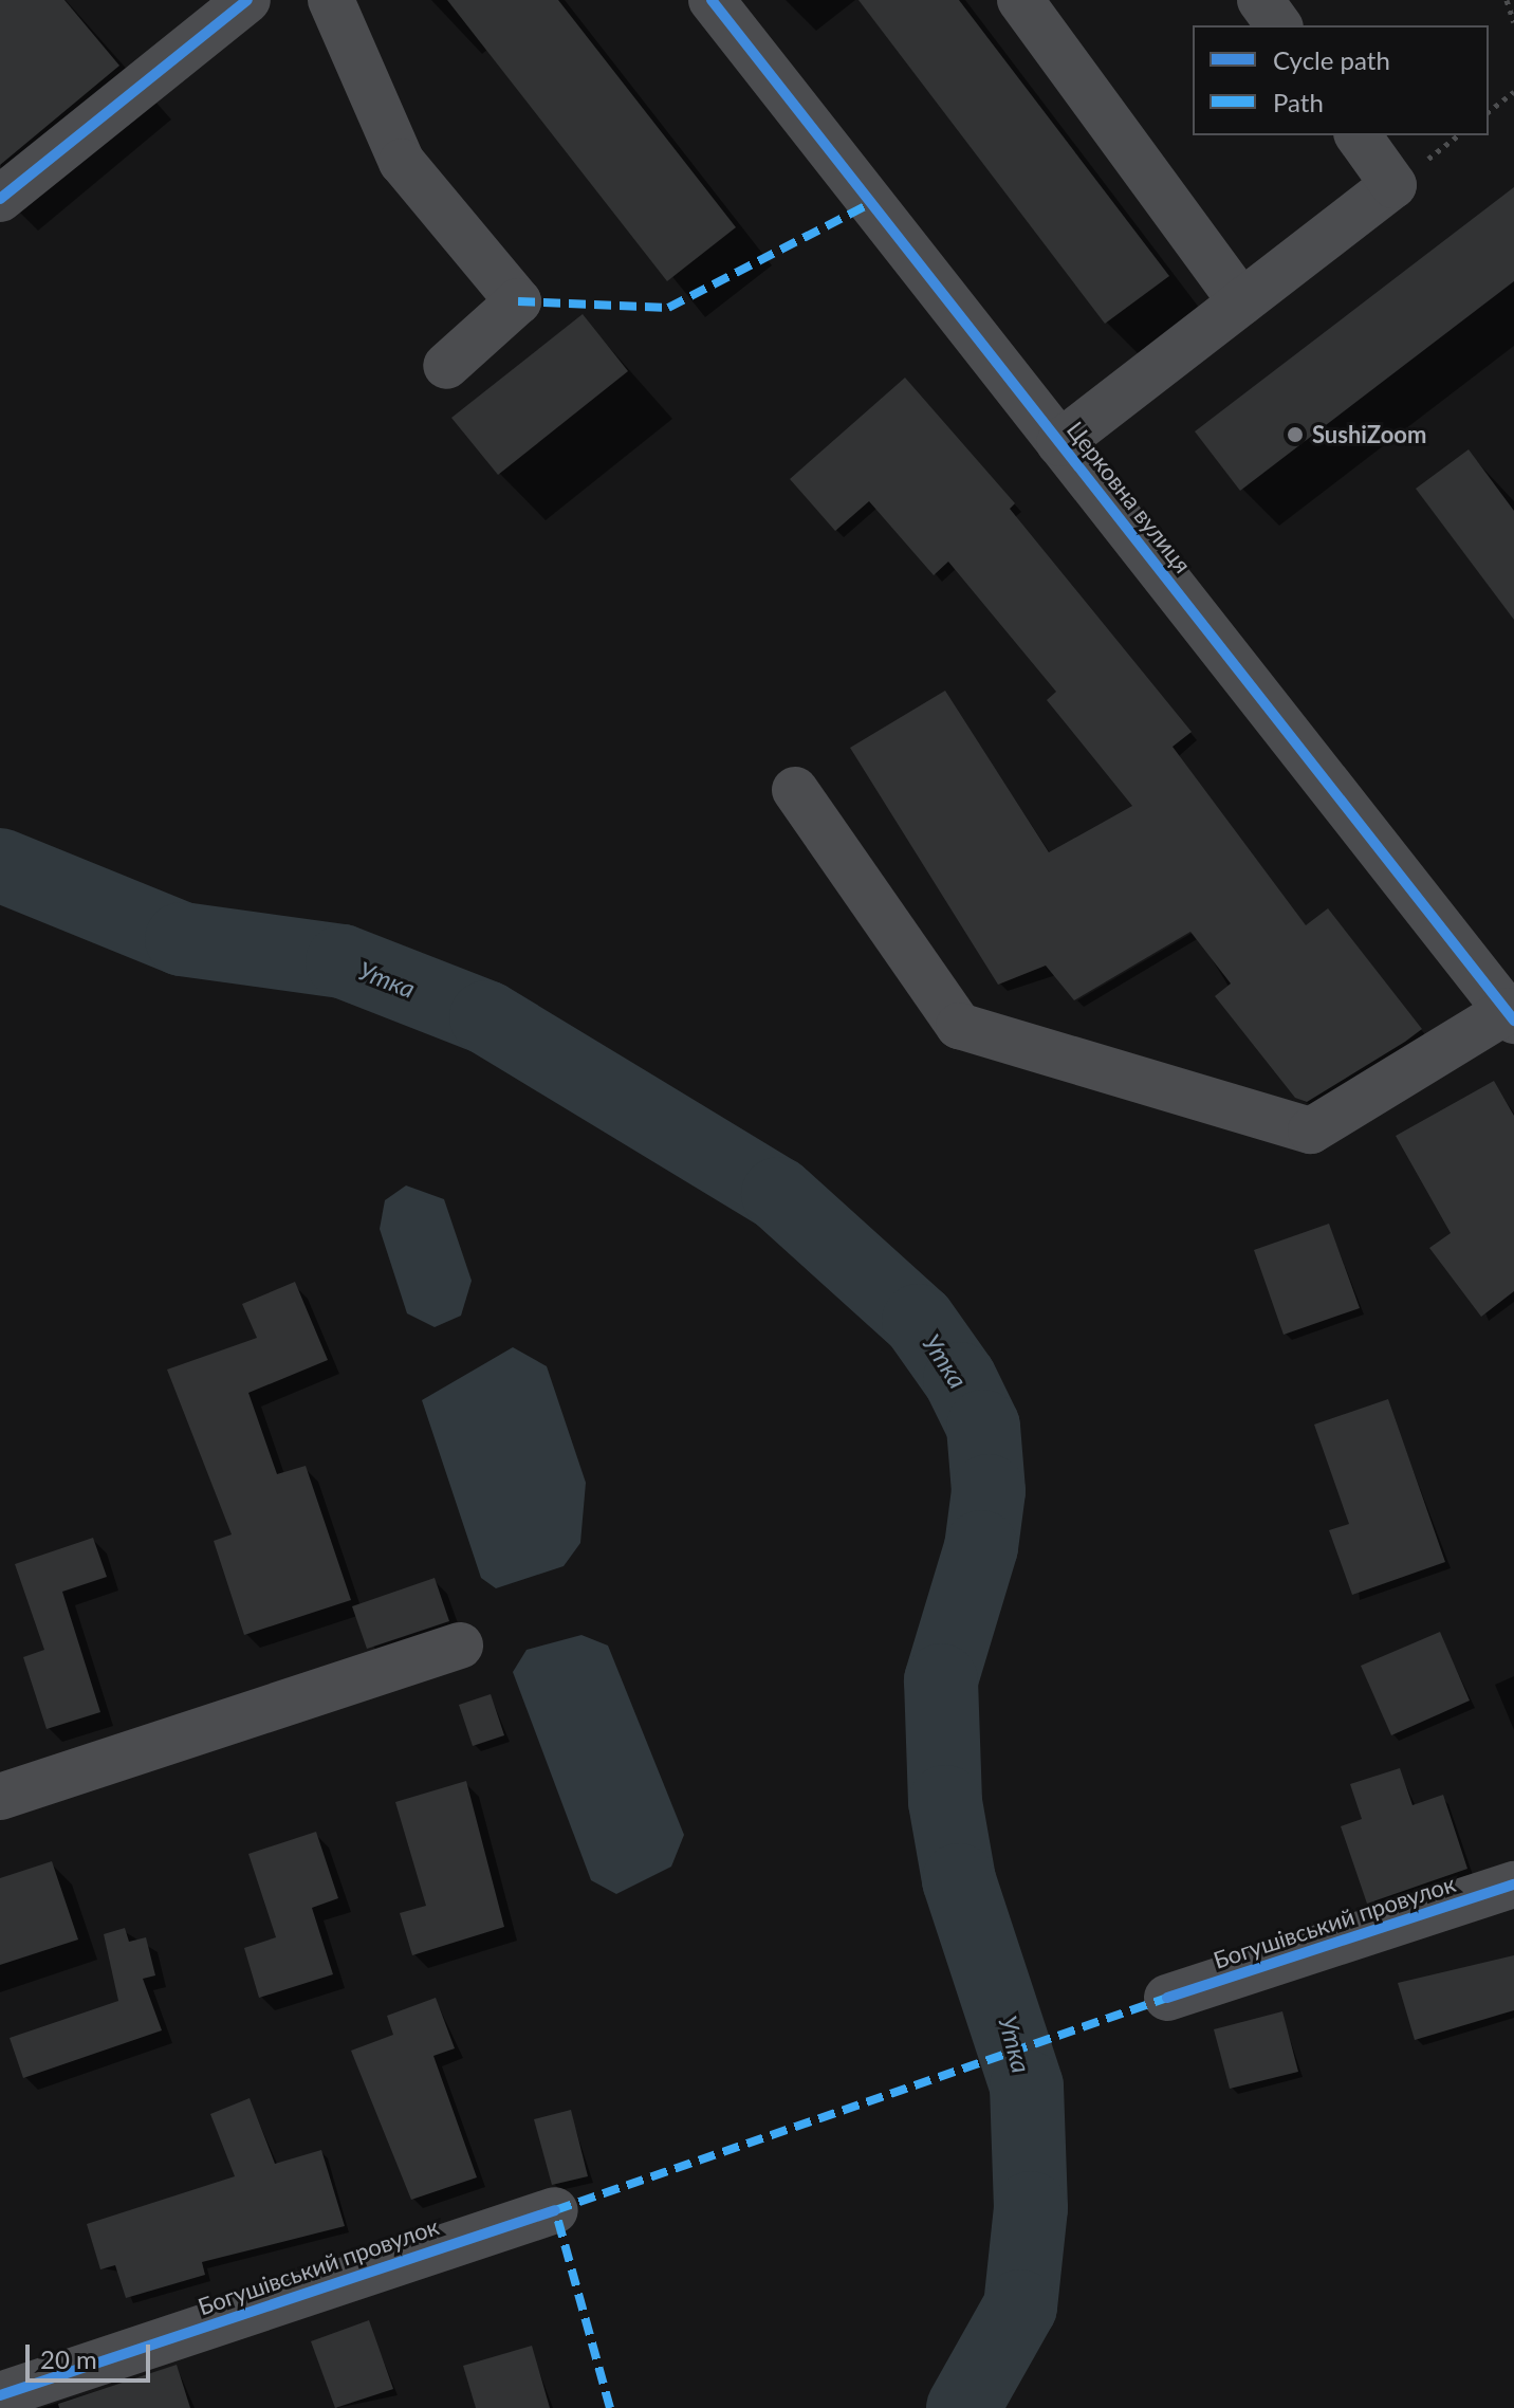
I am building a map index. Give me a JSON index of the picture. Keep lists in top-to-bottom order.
{
  "streets": {
    "street": ["Церковна вулиця", "Богушівський провулок"]
  },
  "water": ["Утка"],
  "places": ["SushiZoom"],
  "legend": ["Cycle path", "Path"],
  "scale_bar": "20 m"
}
